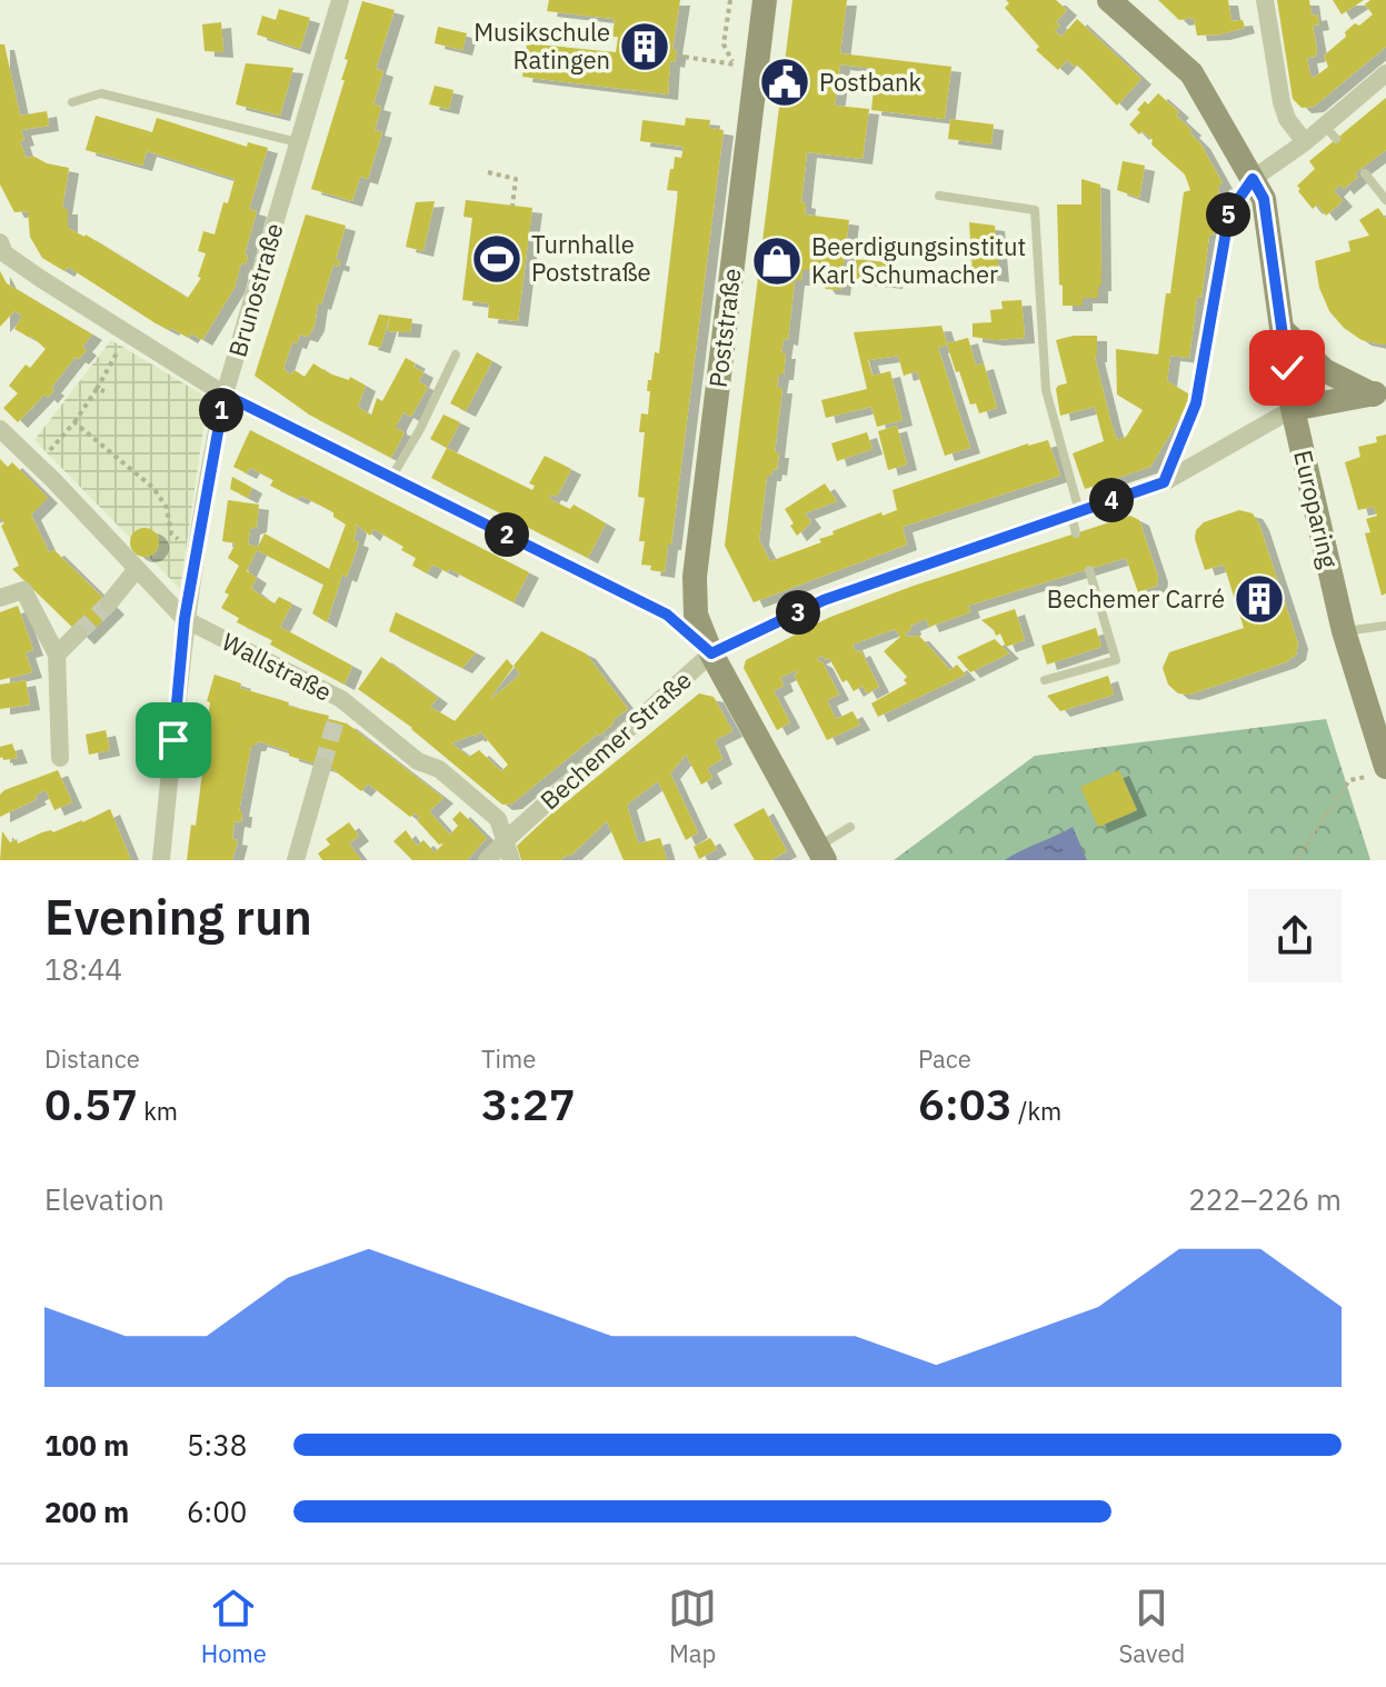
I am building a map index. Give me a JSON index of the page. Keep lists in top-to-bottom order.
{
  "streets": {
    "main road": ["Poststraße", "Europaring"],
    "street": ["Brunostraße", "Wallstraße", "Bechemer Straße"]
  },
  "crossings": [
    ["Brunostraße", "Wallstraße"],
    ["Poststraße", "Bechemer Straße"],
    ["Europaring", "Bechemer Straße"],
    ["Wallstraße", "Bechemer Straße"]
  ],
  "places": {
    "building": ["Musikschule Ratingen", "Bechemer Carré"],
    "public building": ["Postbank"],
    "sports": ["Turnhalle Poststraße"],
    "shop": ["Beerdigungsinstitut Karl Schumacher"]
  },
  "page": {
    "pins": [
      "5",
      "1",
      "4",
      "2",
      "3"
    ],
    "heading": ["Evening run", "18:44"],
    "stats": [
      ["Distance", "0.57 km"],
      ["Time", "3:27"],
      ["Pace", "6:03 /km"]
    ],
    "chart": ["Elevation", "222–226 m"],
    "list": [
      {
        "name": "100 m",
        "note": "5:38"
      },
      {
        "name": "200 m",
        "note": "6:00"
      }
    ],
    "tabs": ["Home", "Map", "Saved"]
  }
}
